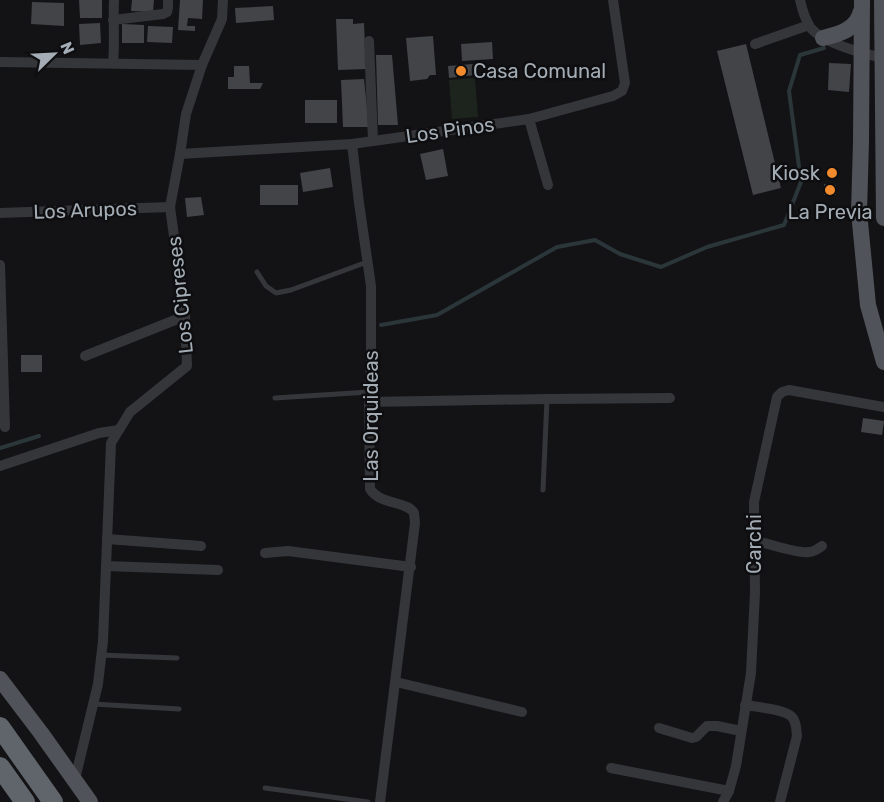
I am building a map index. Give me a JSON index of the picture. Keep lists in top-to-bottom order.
{
  "streets": {
    "street": [
      "Los Pinos",
      "Los Arupos",
      "Los Cipreses",
      "Las Orquideas",
      "Carchi"
    ]
  },
  "crossings": [
    ["Los Pinos", "Los Cipreses"],
    ["Los Pinos", "Las Orquideas"],
    ["Los Arupos", "Los Cipreses"]
  ],
  "places": ["Casa Comunal", "Kiosk", "La Previa"],
  "north": "top right"
}
